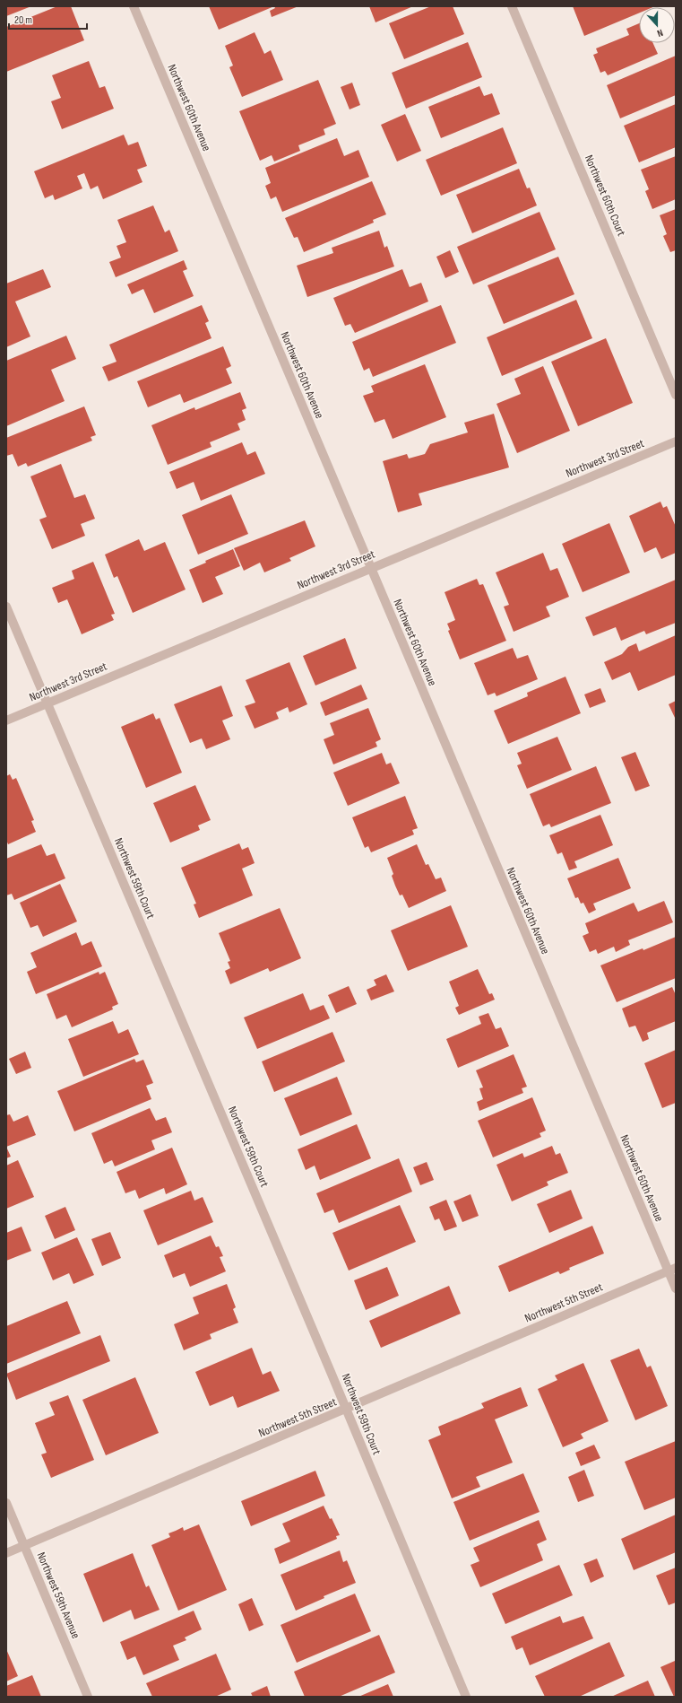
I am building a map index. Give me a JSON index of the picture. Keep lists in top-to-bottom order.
{
  "streets": {
    "street": [
      "Northwest 60th Avenue",
      "Northwest 60th Court",
      "Northwest 3rd Street",
      "Northwest 59th Court",
      "Northwest 5th Street",
      "Northwest 59th Avenue"
    ]
  },
  "crossings": [
    ["Northwest 60th Avenue", "Northwest 3rd Street"],
    ["Northwest 60th Avenue", "Northwest 5th Street"],
    ["Northwest 3rd Street", "Northwest 59th Court"],
    ["Northwest 59th Court", "Northwest 5th Street"],
    ["Northwest 5th Street", "Northwest 59th Avenue"]
  ],
  "scale_bar": "20 m",
  "north": "bottom"
}
